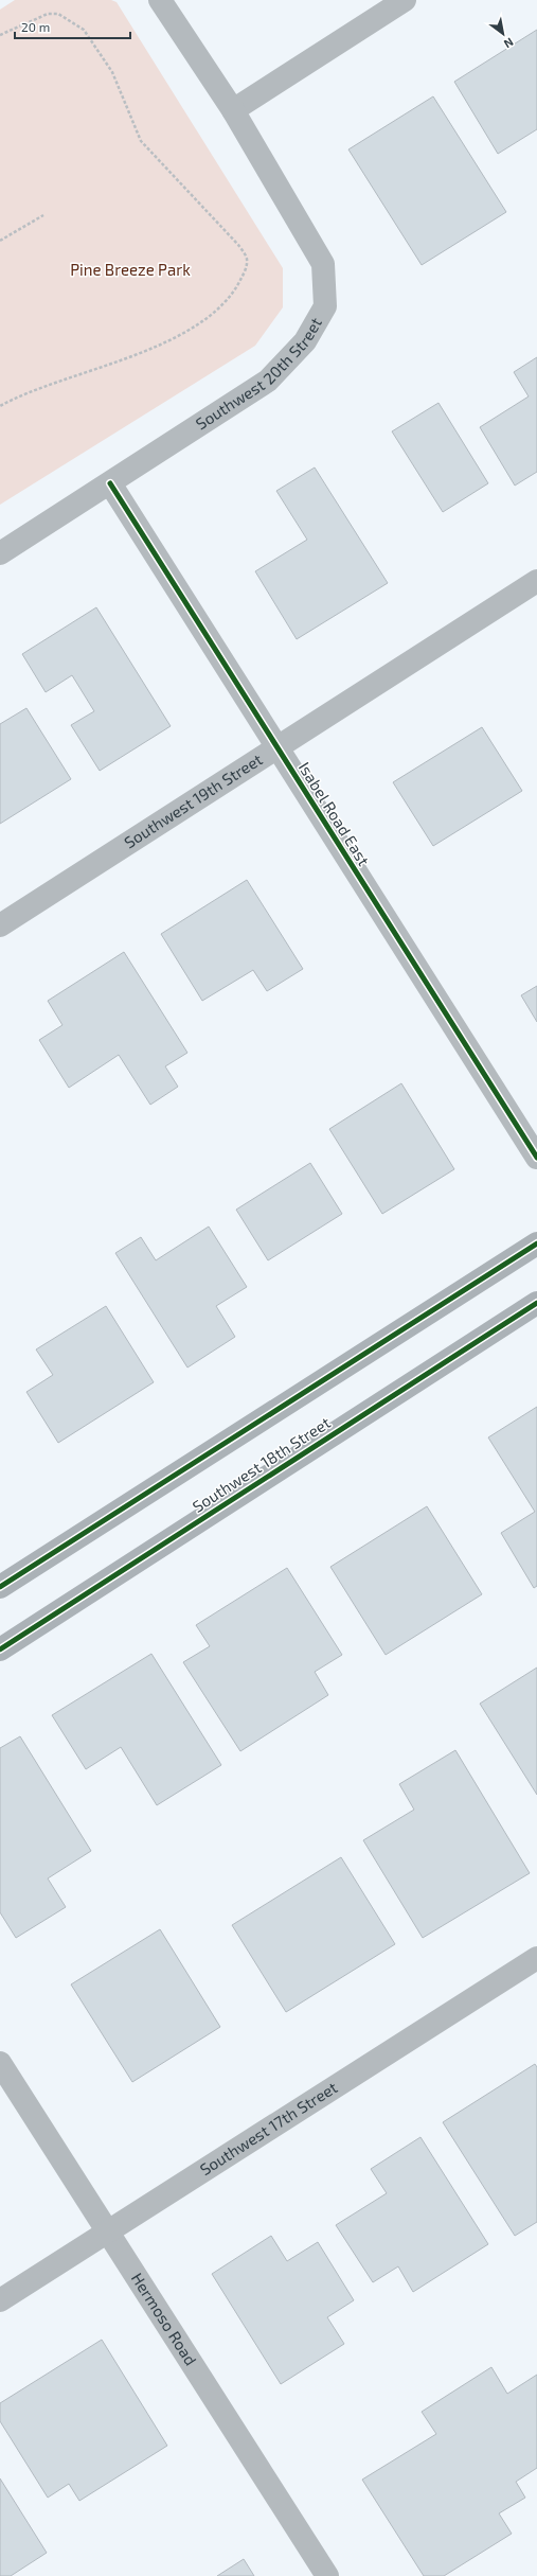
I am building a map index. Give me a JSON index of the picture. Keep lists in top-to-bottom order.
{
  "streets": {
    "main road": ["Southwest 18th Street"],
    "street": [
      "Southwest 20th Street",
      "Southwest 19th Street",
      "Isabel Road East",
      "Southwest 17th Street",
      "Hermoso Road"
    ]
  },
  "crossings": [
    ["Southwest 20th Street", "Isabel Road East"],
    ["Southwest 19th Street", "Isabel Road East"],
    ["Southwest 17th Street", "Hermoso Road"]
  ],
  "parks": ["Pine Breeze Park"],
  "scale_bar": "20 m",
  "north": "bottom right"
}
